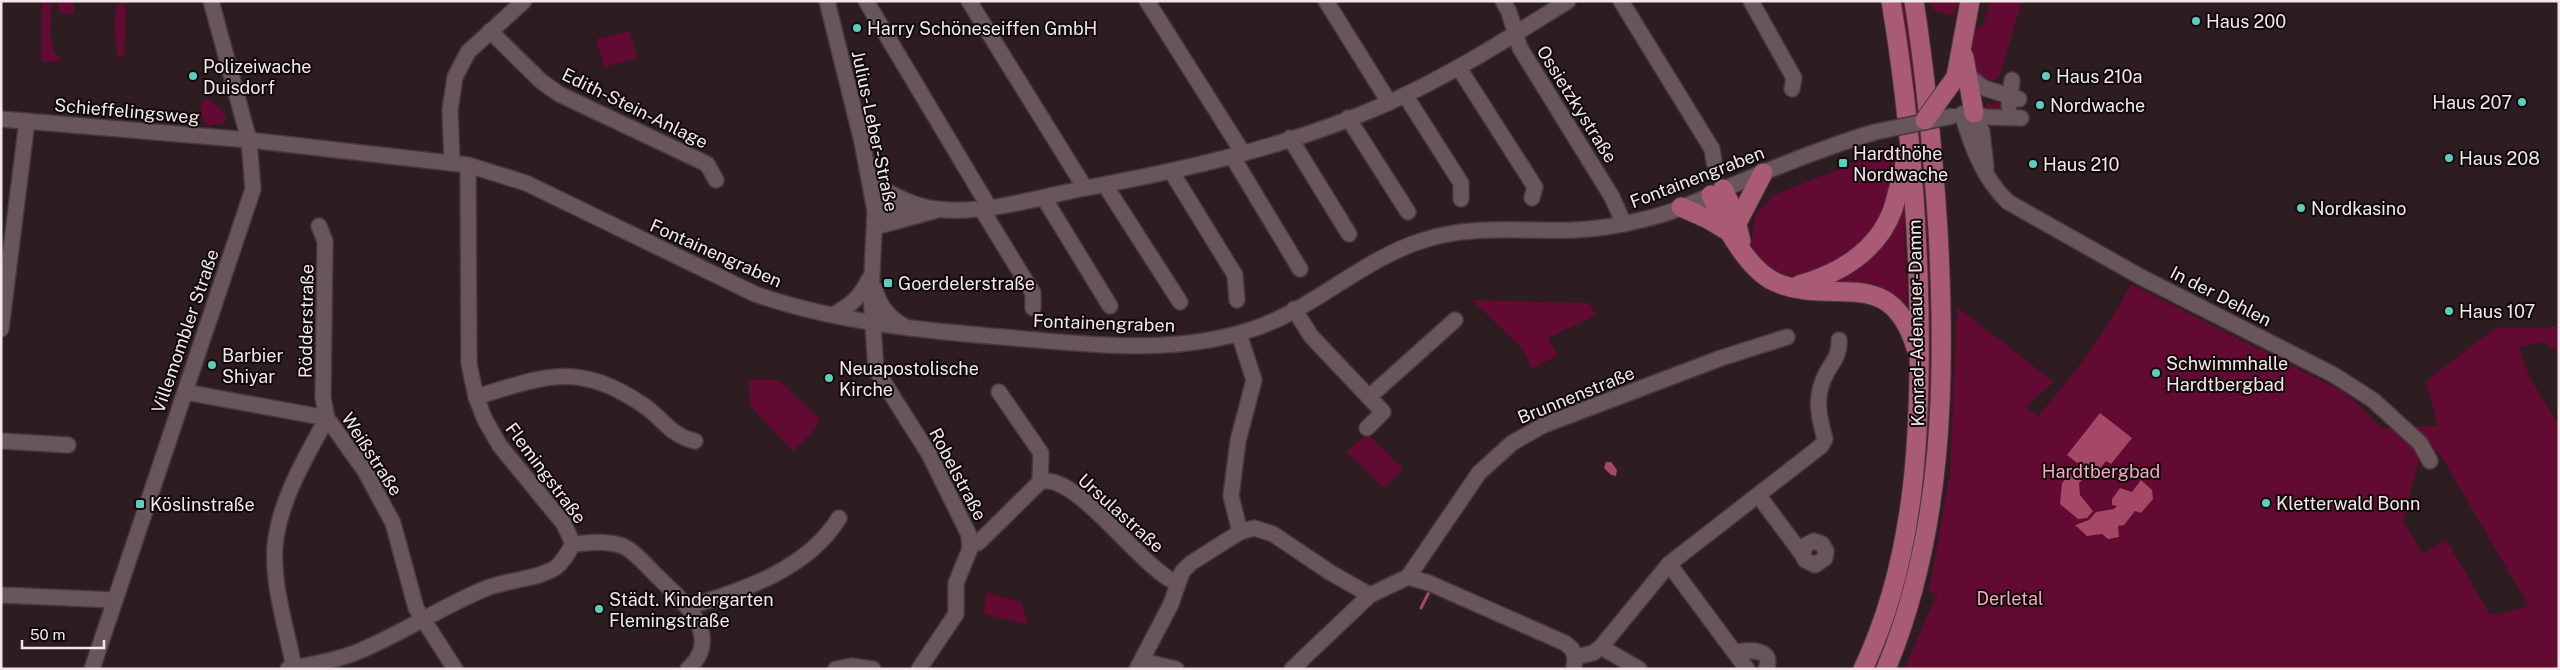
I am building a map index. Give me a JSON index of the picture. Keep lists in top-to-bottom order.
{
  "streets": {
    "main road": ["Konrad-Adenauer-Damm"],
    "street": [
      "Ossietzkystraße",
      "Edith-Stein-Anlage",
      "Schieffelingsweg",
      "Julius-Leber-Straße",
      "Fontainengraben",
      "In der Dehlen",
      "Rödderstraße",
      "Villemombler Straße",
      "Brunnenstraße",
      "Weißstraße",
      "Flemingstraße",
      "Robelstraße",
      "Ursulastraße"
    ]
  },
  "crossings": [
    ["Ossietzkystraße", "Fontainengraben"],
    ["Schieffelingsweg", "Fontainengraben"],
    ["Schieffelingsweg", "Villemombler Straße"],
    ["Julius-Leber-Straße", "Fontainengraben"],
    ["Julius-Leber-Straße", "Robelstraße"],
    ["Fontainengraben", "In der Dehlen"],
    ["Fontainengraben", "Villemombler Straße"],
    ["Fontainengraben", "Flemingstraße"],
    ["Fontainengraben", "Robelstraße"],
    ["Rödderstraße", "Weißstraße"],
    ["Villemombler Straße", "Weißstraße"],
    ["Weißstraße", "Flemingstraße"]
  ],
  "parks": ["Hardtbergbad", "Derletal"],
  "places": {
    "other": [
      "Haus 200",
      "Harry Schöneseiffen GmbH",
      "Polizeiwache Duisdorf",
      "Haus 210a",
      "Haus 207",
      "Nordwache",
      "Haus 208",
      "Haus 210",
      "Nordkasino",
      "Haus 107",
      "Barbier Shiyar",
      "Schwimmhalle Hardtbergbad",
      "Neuapostolische Kirche",
      "Kletterwald Bonn",
      "Städt. Kindergarten Flemingstraße"
    ],
    "transit": ["Hardthöhe Nordwache", "Goerdelerstraße", "Köslinstraße"]
  },
  "scale_bar": "50 m"
}
